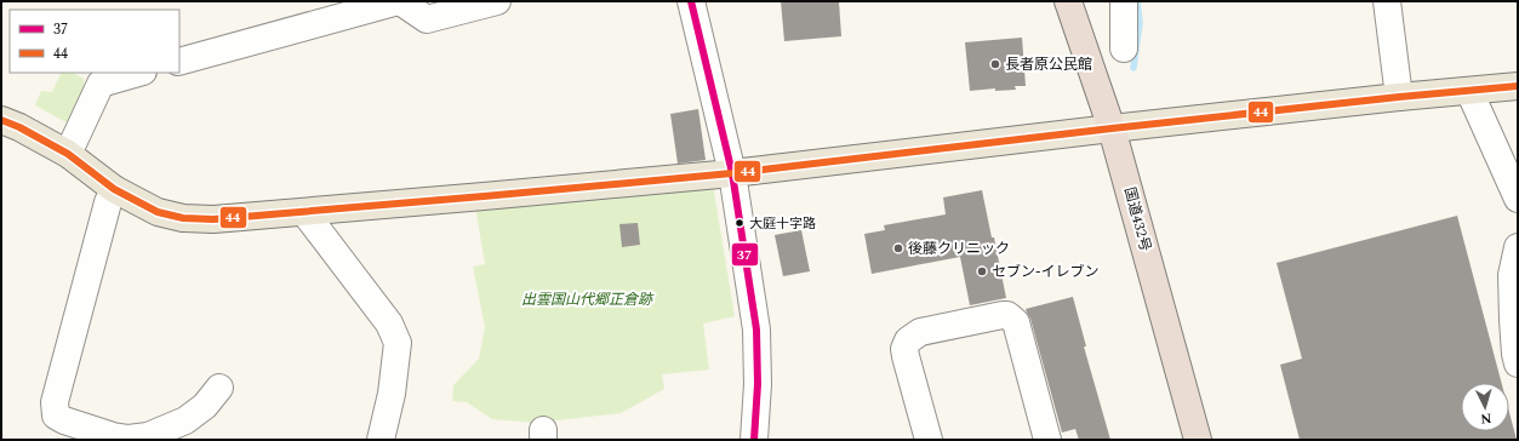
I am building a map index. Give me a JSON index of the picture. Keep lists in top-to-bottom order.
{
  "streets": {
    "highway": ["国道432号"]
  },
  "parks": ["出雲国山代郷正倉跡"],
  "places": [
    "長者原公民館",
    "大庭十字路",
    "後藤クリニック",
    "セブン-イレブン"
  ],
  "lines": ["transit line 37", "transit line 44"],
  "legend": ["37", "44"],
  "north": "bottom"
}
